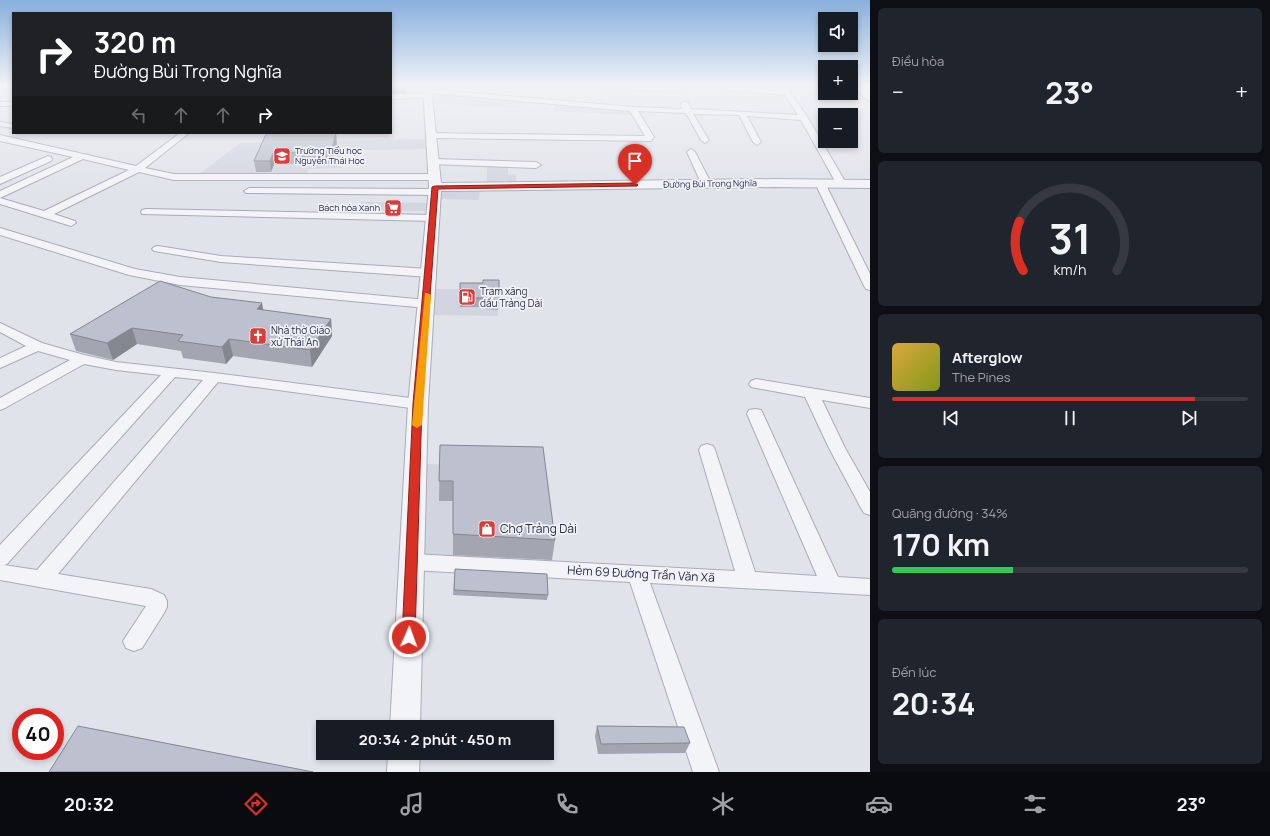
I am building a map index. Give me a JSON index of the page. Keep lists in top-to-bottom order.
{
  "streets": {
    "street": ["Đường Bùi Trọng Nghĩa", "Hẻm 69 Đường Trần Văn Xã"]
  },
  "places": {
    "school or university": ["Trường Tiểu học Nguyễn Thái Học"],
    "supermarket": ["Bách hóa Xanh"],
    "fuel station": ["Trạm xăng dầu Trảng Dài"],
    "church": ["Nhà thờ Giáo xứ Thái An"],
    "shop": ["Chợ Trảng Dài"]
  },
  "page": {
    "tile": [
      "Điều hòa",
      ["Quãng đường · 34%", "170 km"],
      ["Đến lúc", "20:34"]
    ],
    "map_buttons": ["+", "−"],
    "turn": ["320 m", "Đường Bùi Trọng Nghĩa"],
    "heat": ["−", "23°", "+"],
    "song": ["Afterglow", "The Pines"],
    "limit": "40",
    "trip": "20:34 · 2 phút · 450 m",
    "tabs": ["20:32", "23°"],
    "gauge": ["31", "km/h"]
  }
}
